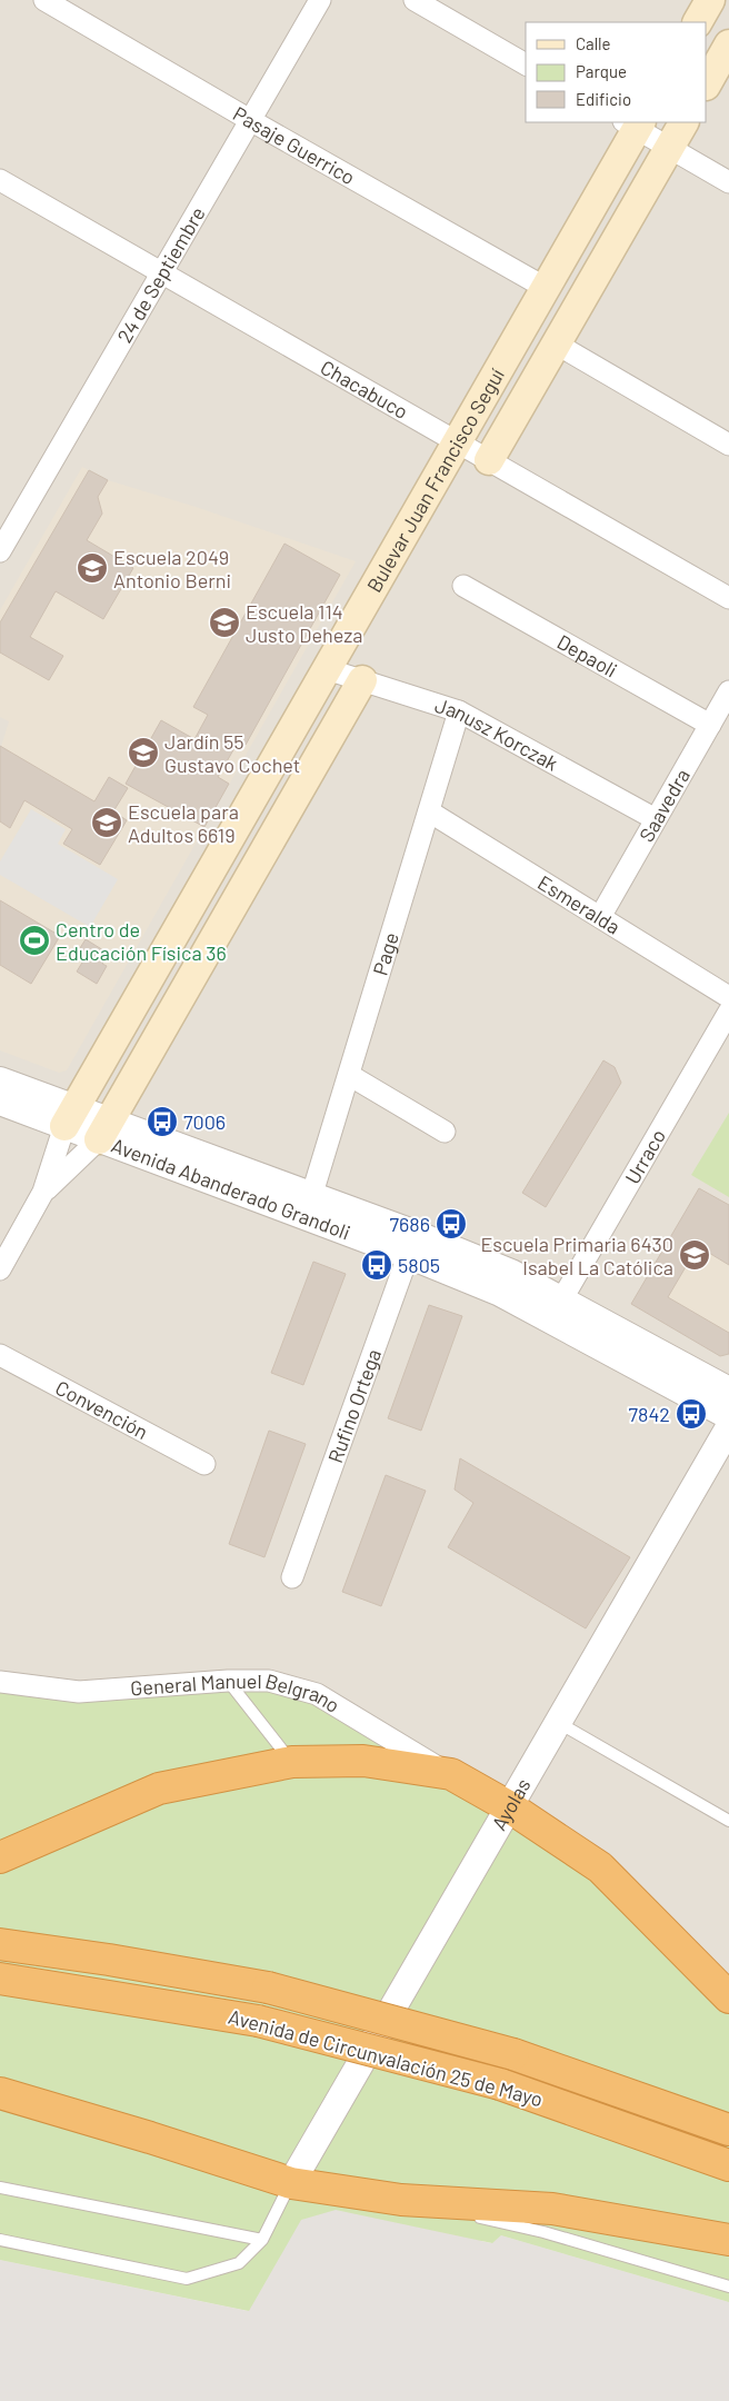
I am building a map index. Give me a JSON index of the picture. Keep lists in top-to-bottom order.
{
  "streets": {
    "highway": ["Avenida de Circunvalación 25 de Mayo"],
    "main road": ["Bulevar Juan Francisco Seguí"],
    "street": [
      "Pasaje Guerrico",
      "24 de Septiembre",
      "Chacabuco",
      "Depaoli",
      "Janusz Korczak",
      "Saavedra",
      "Esmeralda",
      "Page",
      "Urraco",
      "Avenida Abanderado Grandoli",
      "Rufino Ortega",
      "Convención",
      "General Manuel Belgrano",
      "Ayolas"
    ]
  },
  "crossings": [
    ["Pasaje Guerrico", "24 de Septiembre"],
    ["Pasaje Guerrico", "Bulevar Juan Francisco Seguí"],
    ["24 de Septiembre", "Chacabuco"],
    ["Chacabuco", "Bulevar Juan Francisco Seguí"],
    ["Bulevar Juan Francisco Seguí", "Janusz Korczak"],
    ["Bulevar Juan Francisco Seguí", "Avenida Abanderado Grandoli"],
    ["Depaoli", "Saavedra"],
    ["Janusz Korczak", "Saavedra"],
    ["Janusz Korczak", "Page"],
    ["Saavedra", "Esmeralda"],
    ["Esmeralda", "Page"],
    ["Page", "Avenida Abanderado Grandoli"],
    ["Urraco", "Avenida Abanderado Grandoli"],
    ["Avenida Abanderado Grandoli", "Rufino Ortega"]
  ],
  "places": {
    "school or university": [
      "Escuela 2049 Antonio Berni",
      "Escuela 114 Justo Deheza",
      "Jardín 55 Gustavo Cochet",
      "Escuela para Adultos 6619",
      "Escuela Primaria 6430 Isabel La Católica"
    ],
    "sports": ["Centro de Educación Física 36"],
    "bus stop": [
      "7006",
      "7686",
      "5805",
      "7842"
    ]
  },
  "legend": ["Calle", "Parque", "Edificio"]
}
